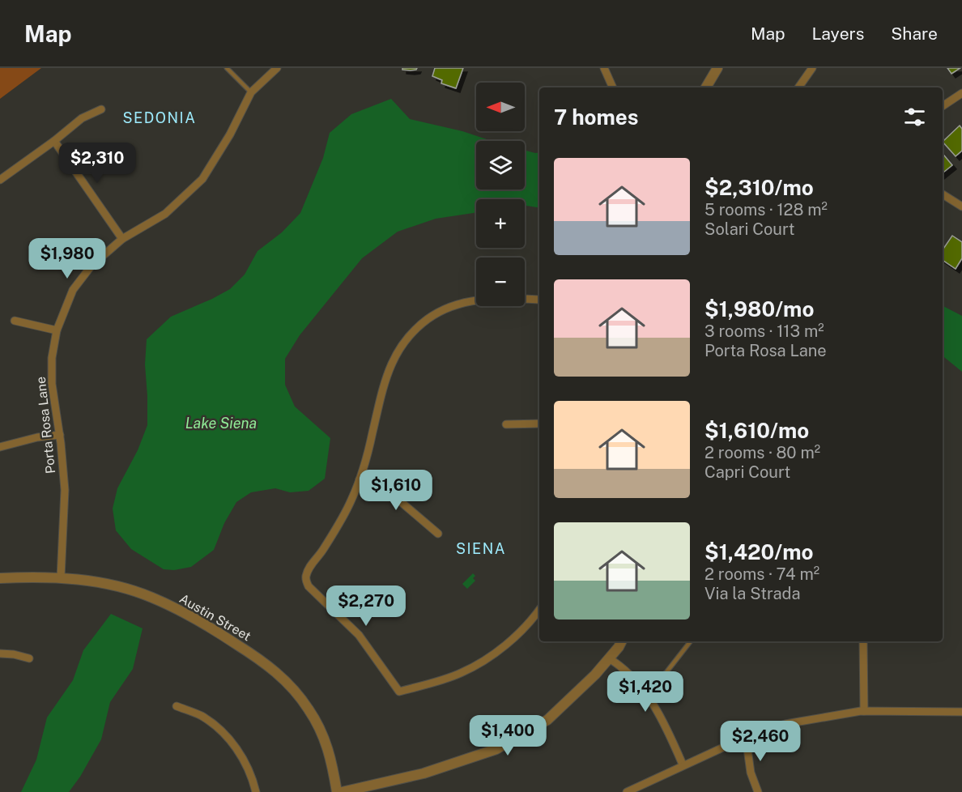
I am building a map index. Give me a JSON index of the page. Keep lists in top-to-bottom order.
{
  "streets": {
    "street": ["Porta Rosa Lane", "Austin Street"]
  },
  "crossings": [
    ["Porta Rosa Lane", "Austin Street"]
  ],
  "districts": ["SEDONIA", "SIENA"],
  "water": ["Lake Siena"],
  "north": "left",
  "page": {
    "header": "Map",
    "nav": ["Map", "Layers", "Share"],
    "map_buttons": ["+", "−"],
    "heading": "7 homes",
    "price": [
      "$2,310",
      "$1,980",
      "$1,610",
      "$2,270",
      "$1,420",
      "$1,400",
      "$2,460"
    ],
    "list": [
      {
        "name": "$2,310/mo",
        "note": "5 rooms · 128 m² · Solari Court"
      },
      {
        "name": "$1,980/mo",
        "note": "3 rooms · 113 m² · Porta Rosa Lane"
      },
      {
        "name": "$1,610/mo",
        "note": "2 rooms · 80 m² · Capri Court"
      },
      {
        "name": "$1,420/mo",
        "note": "2 rooms · 74 m² · Via la Strada"
      }
    ]
  }
}
